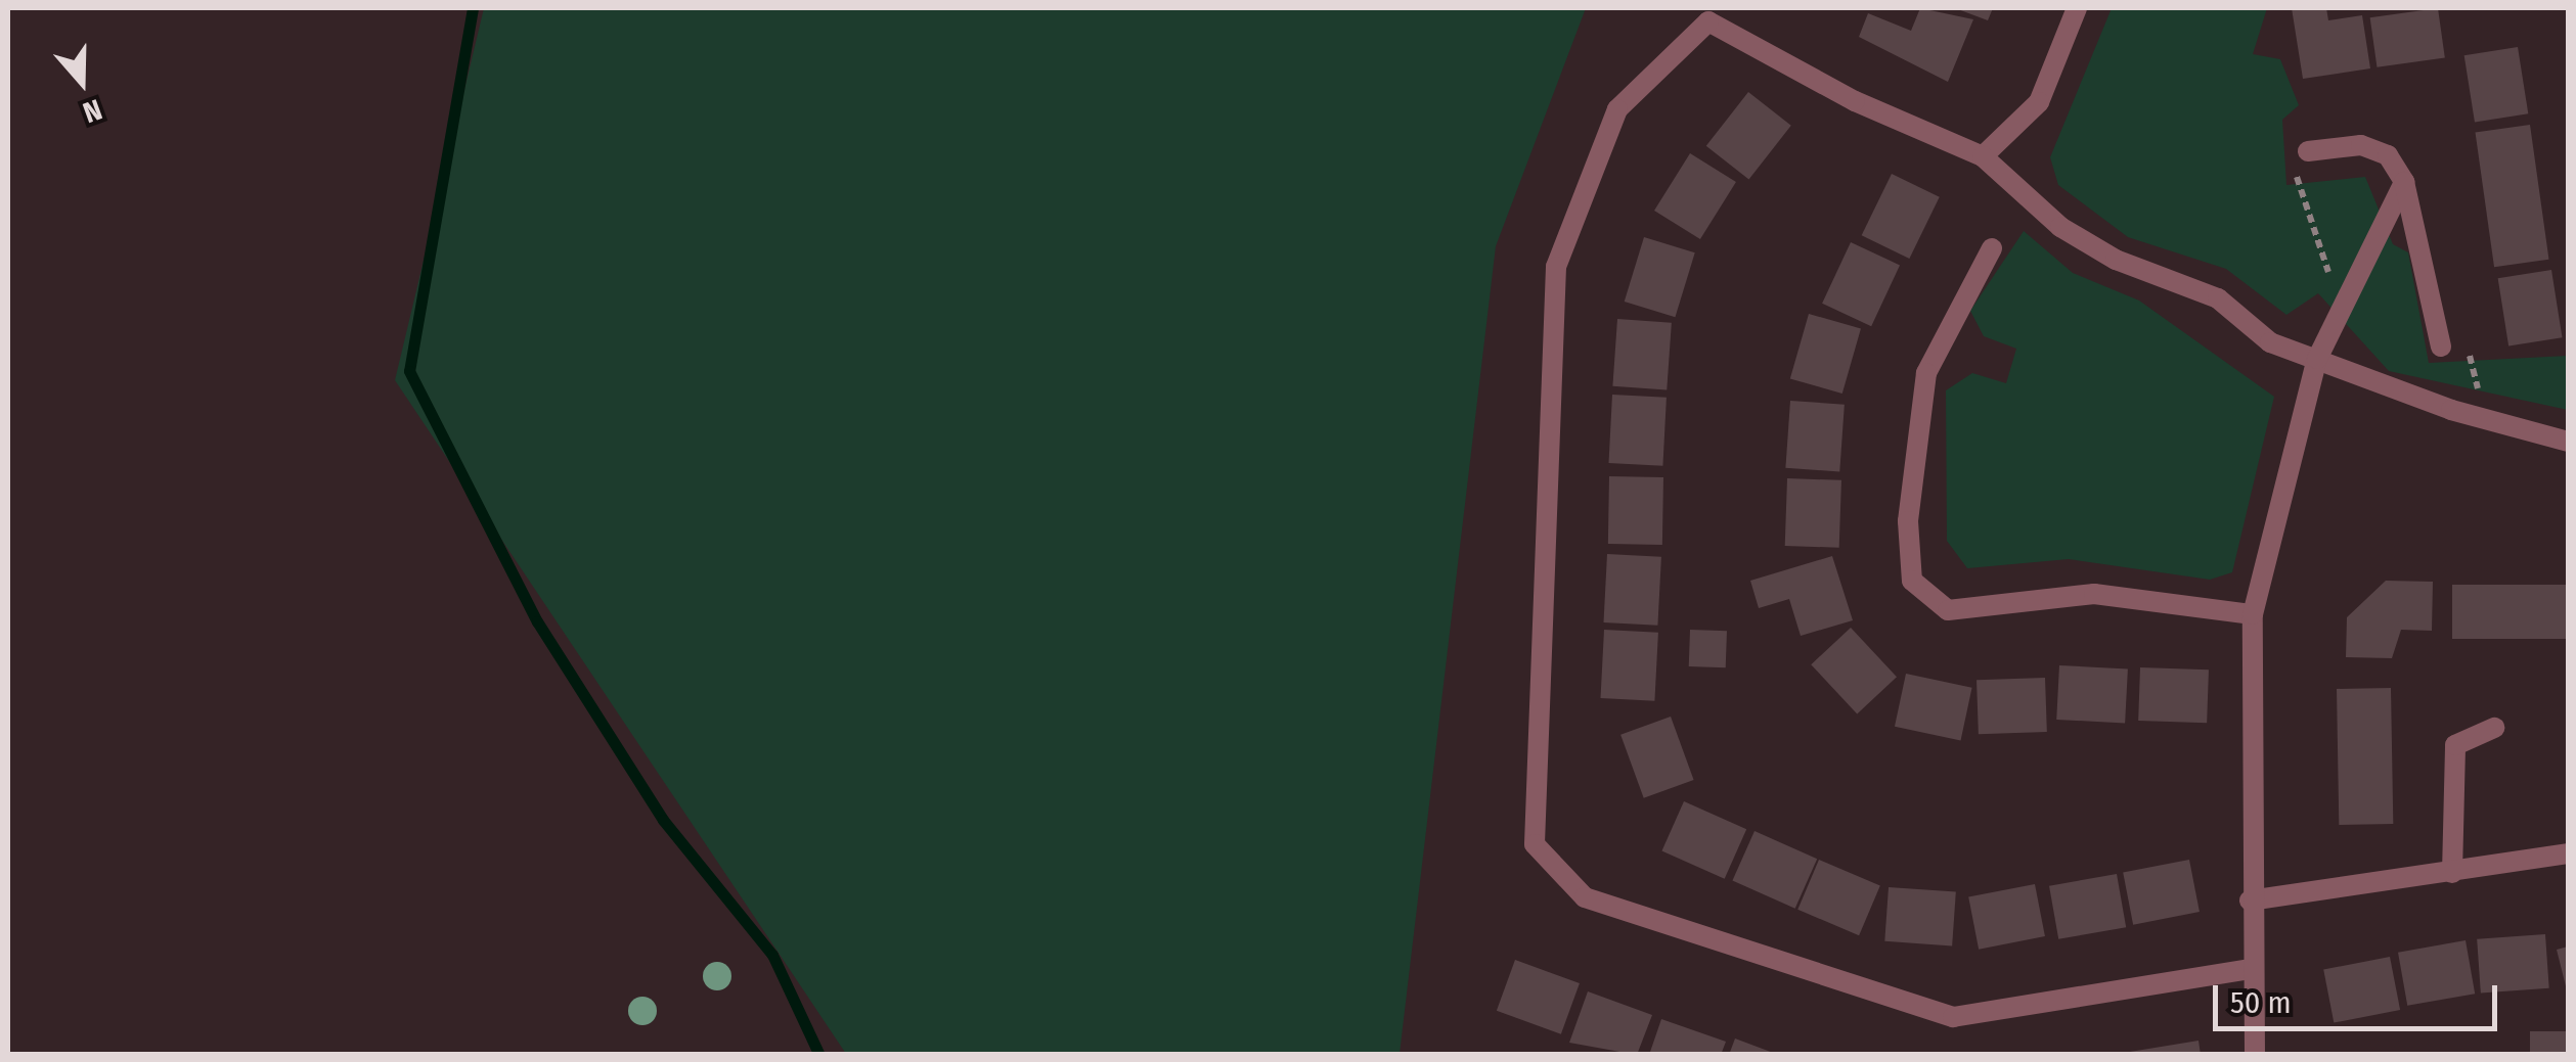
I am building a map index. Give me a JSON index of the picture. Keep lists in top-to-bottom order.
{
  "scale_bar": "50 m",
  "north": "bottom"
}
